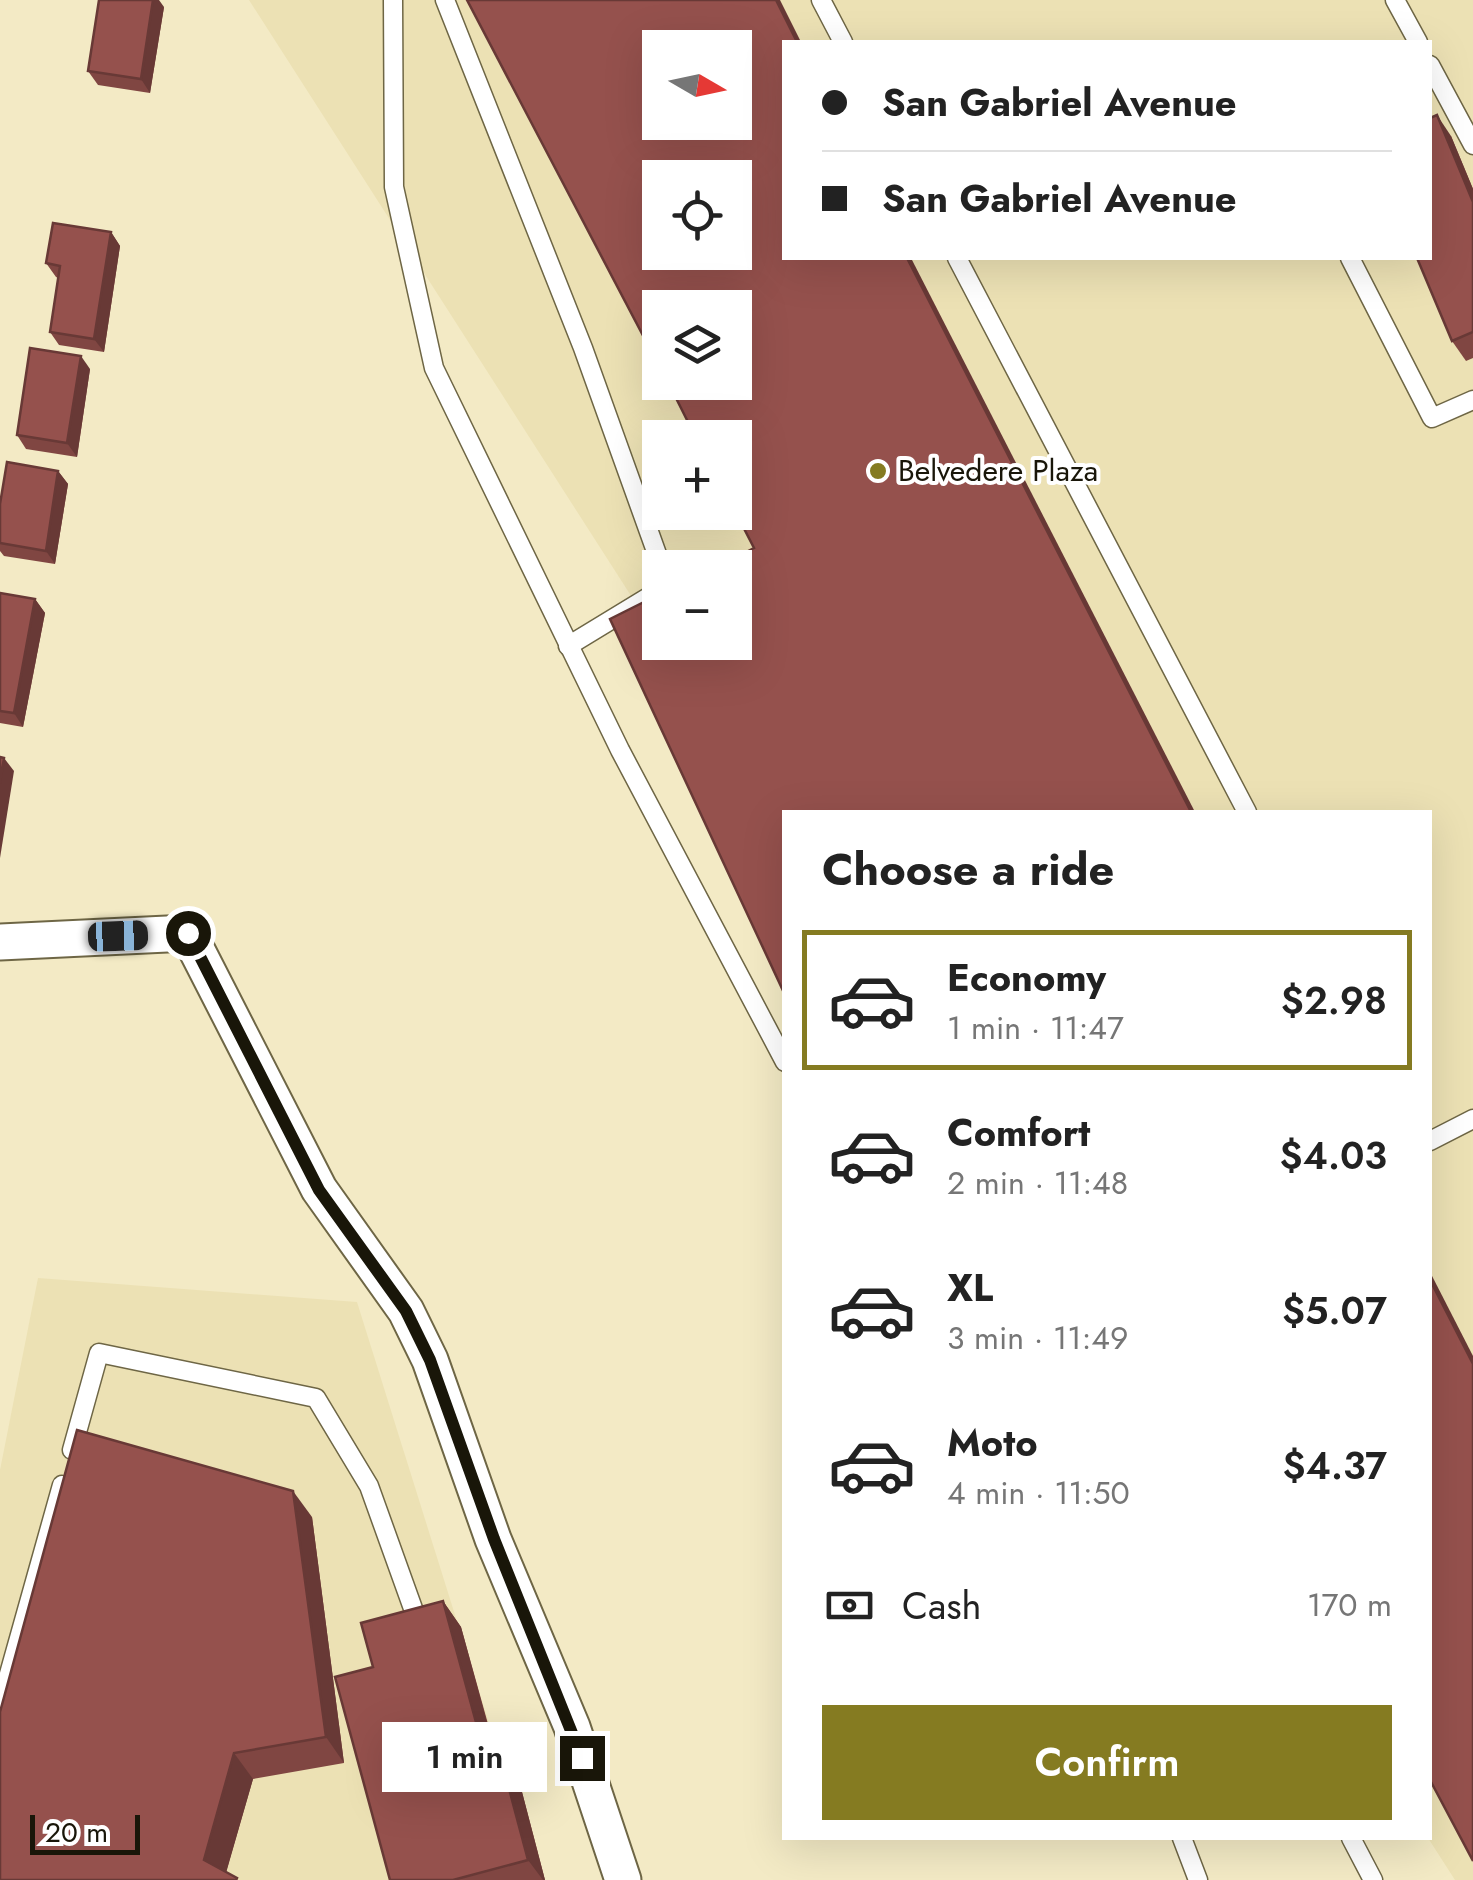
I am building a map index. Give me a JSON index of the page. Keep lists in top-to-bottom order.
{
  "places": ["Belvedere Plaza"],
  "scale_bar": "20 m",
  "north": "right",
  "page": {
    "map_buttons": ["+", "−"],
    "banner": ["San Gabriel Avenue", "San Gabriel Avenue"],
    "heading": "Choose a ride",
    "list": [
      {
        "name": "Economy",
        "note": "1 min · 11:47",
        "value": "$2.98"
      },
      {
        "name": "Comfort",
        "note": "2 min · 11:48",
        "value": "$4.03"
      },
      {
        "name": "XL",
        "note": "3 min · 11:49",
        "value": "$5.07"
      },
      {
        "name": "Moto",
        "note": "4 min · 11:50",
        "value": "$4.37"
      }
    ],
    "pay": ["Cash", "170 m"],
    "buttons": "Confirm",
    "bubble": "1 min",
    "scale": "20 m"
  }
}
